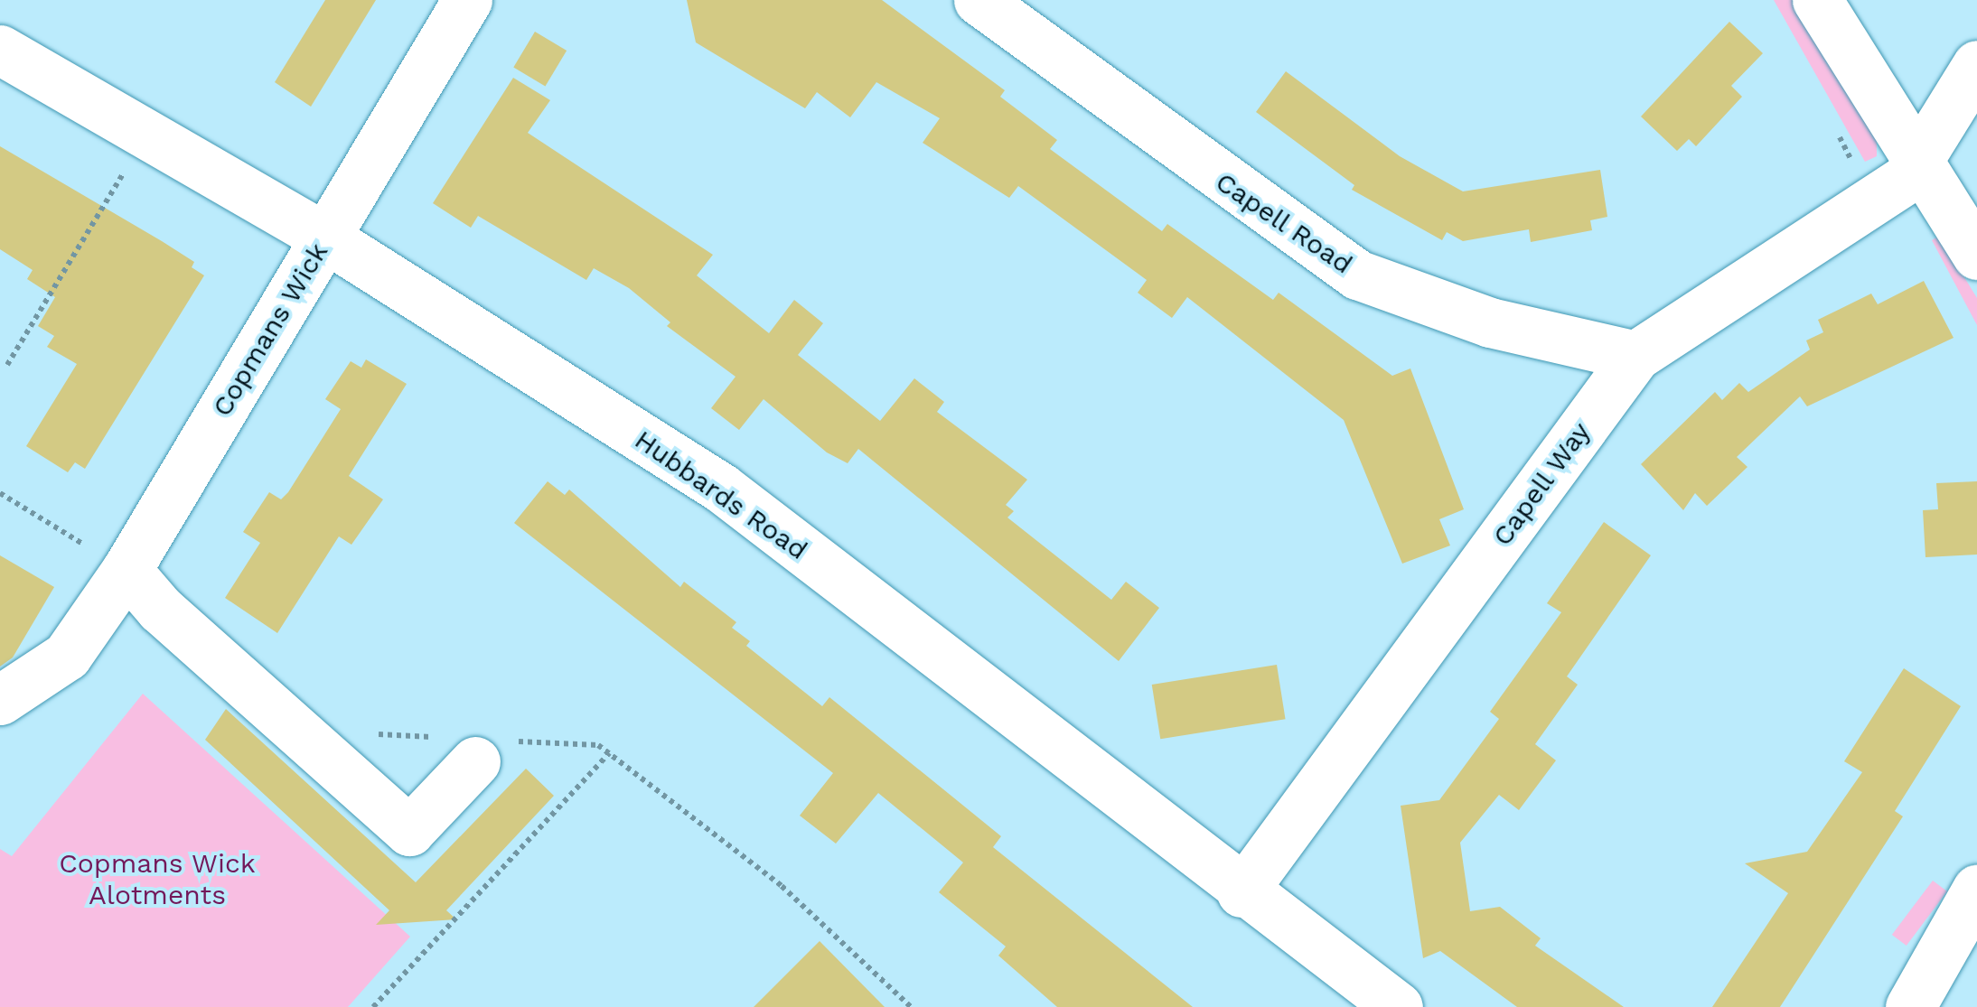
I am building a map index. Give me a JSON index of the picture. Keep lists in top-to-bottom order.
{
  "streets": {
    "street": [
      "Capell Road",
      "Copmans Wick",
      "Capell Way",
      "Hubbards Road"
    ]
  },
  "crossings": [
    ["Capell Road", "Capell Way"],
    ["Copmans Wick", "Hubbards Road"],
    ["Capell Way", "Hubbards Road"]
  ],
  "parks": ["Copmans Wick Alotments"]
}
